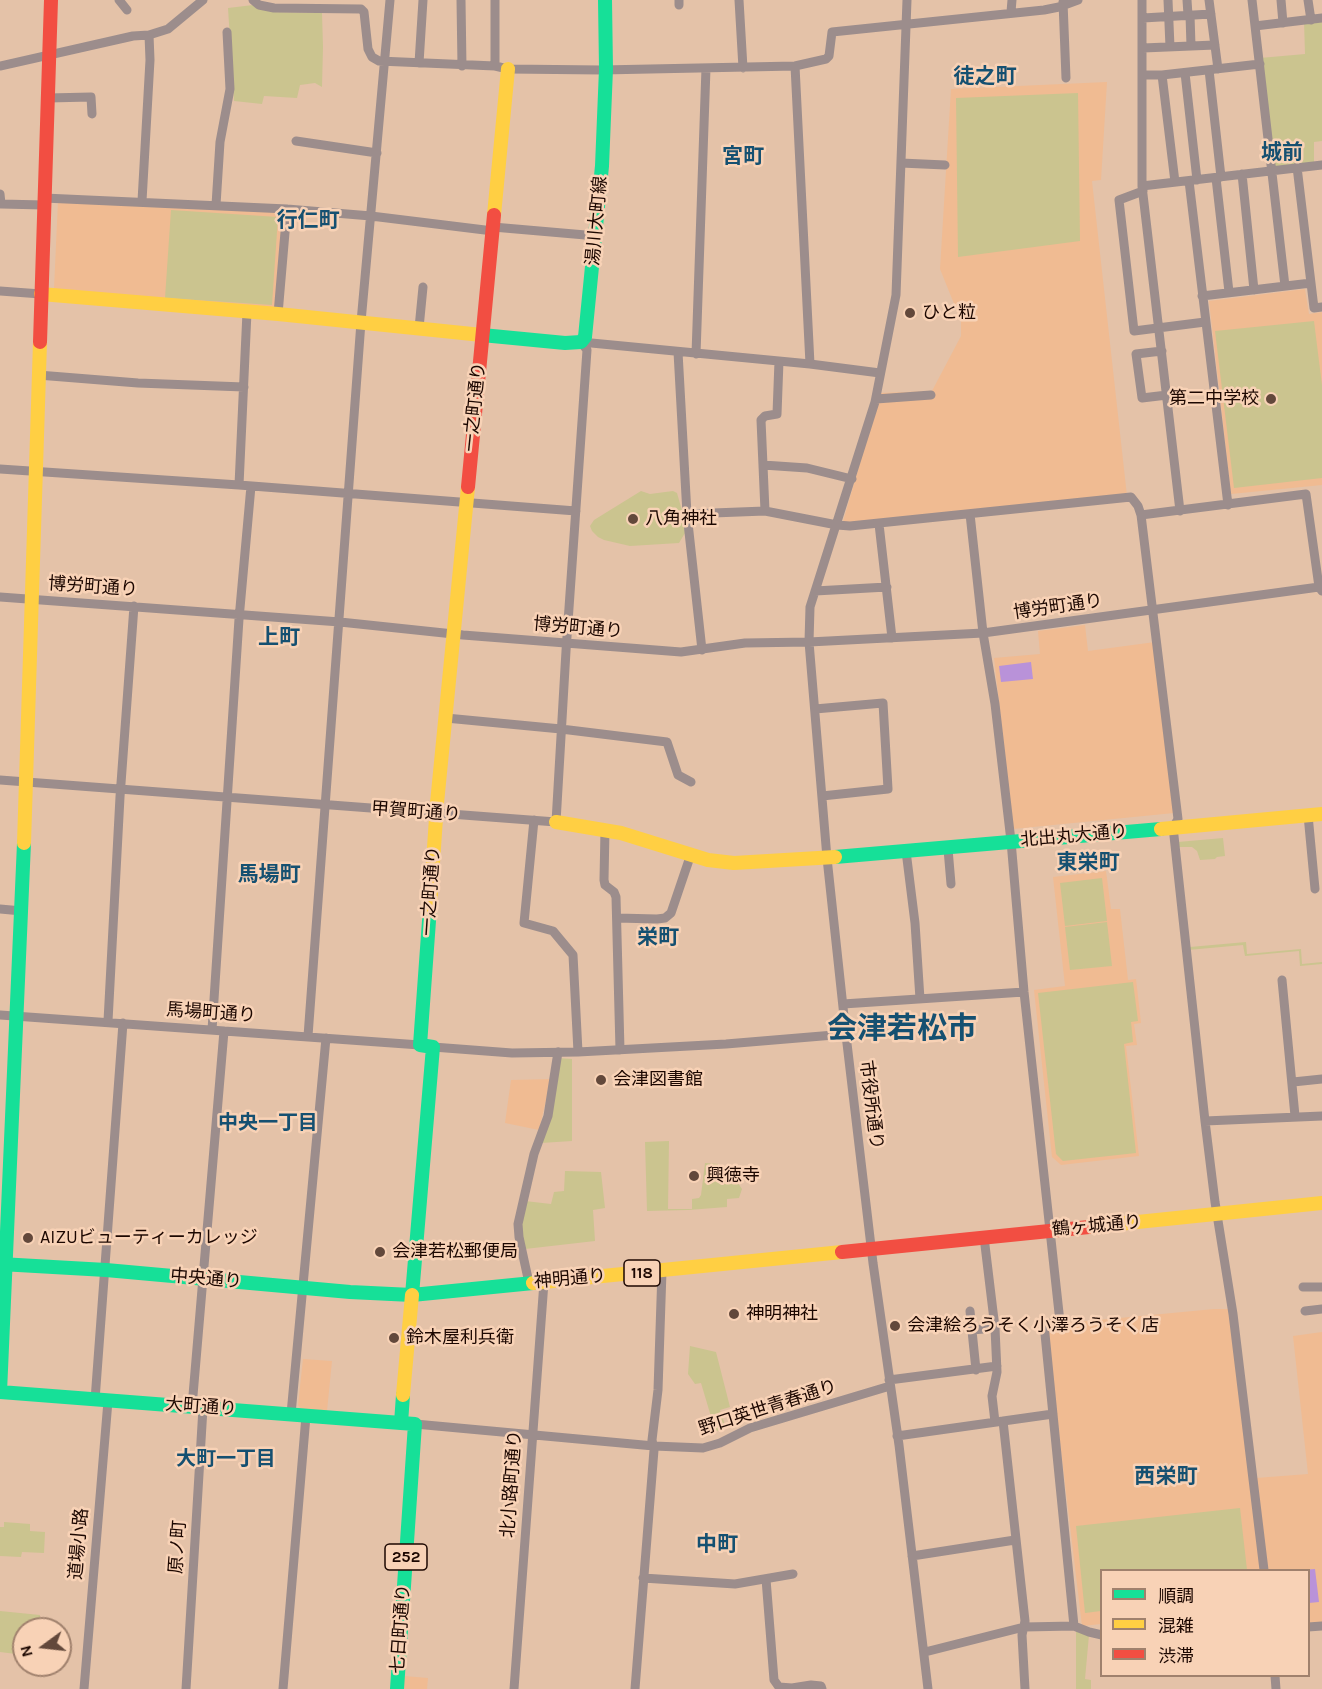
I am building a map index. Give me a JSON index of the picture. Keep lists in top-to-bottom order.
{
  "streets": {
    "main road": [
      "湯川大町線",
      "一之町通り",
      "甲賀町通り",
      "北出丸大通り",
      "鶴ヶ城通り",
      "118",
      "中央通り",
      "神明通り",
      "大町通り",
      "252",
      "七日町通り"
    ],
    "street": [
      "博労町通り",
      "馬場町通り",
      "市役所通り",
      "野口英世青春通り",
      "北小路町通り",
      "道場小路",
      "原ノ町"
    ]
  },
  "crossings": [
    ["一之町通り", "博労町通り"],
    ["一之町通り", "甲賀町通り"],
    ["一之町通り", "馬場町通り"],
    ["一之町通り", "中央通り"],
    ["一之町通り", "神明通り"],
    ["一之町通り", "大町通り"],
    ["一之町通り", "七日町通り"],
    ["博労町通り", "市役所通り"],
    ["甲賀町通り", "北出丸大通り"],
    ["甲賀町通り", "市役所通り"],
    ["北出丸大通り", "市役所通り"],
    ["馬場町通り", "市役所通り"],
    ["馬場町通り", "道場小路"],
    ["馬場町通り", "原ノ町"],
    ["市役所通り", "鶴ヶ城通り"],
    ["市役所通り", "神明通り"],
    ["市役所通り", "野口英世青春通り"],
    ["鶴ヶ城通り", "神明通り"],
    ["中央通り", "神明通り"],
    ["中央通り", "道場小路"],
    ["中央通り", "原ノ町"],
    ["神明通り", "北小路町通り"],
    ["大町通り", "道場小路"],
    ["大町通り", "原ノ町"],
    ["大町通り", "七日町通り"],
    ["野口英世青春通り", "北小路町通り"]
  ],
  "districts": [
    "徒之町",
    "城前",
    "宮町",
    "行仁町",
    "上町",
    "東栄町",
    "馬場町",
    "栄町",
    "会津若松市",
    "中央一丁目",
    "大町一丁目",
    "西栄町",
    "中町"
  ],
  "places": [
    "ひと粒",
    "第二中学校",
    "八角神社",
    "会津図書館",
    "興徳寺",
    "AIZUビューティーカレッジ",
    "会津若松郵便局",
    "神明神社",
    "会津絵ろうそく小澤ろうそく店",
    "鈴木屋利兵衛"
  ],
  "legend": ["順調", "混雑", "渋滞"],
  "north": "left"
}
